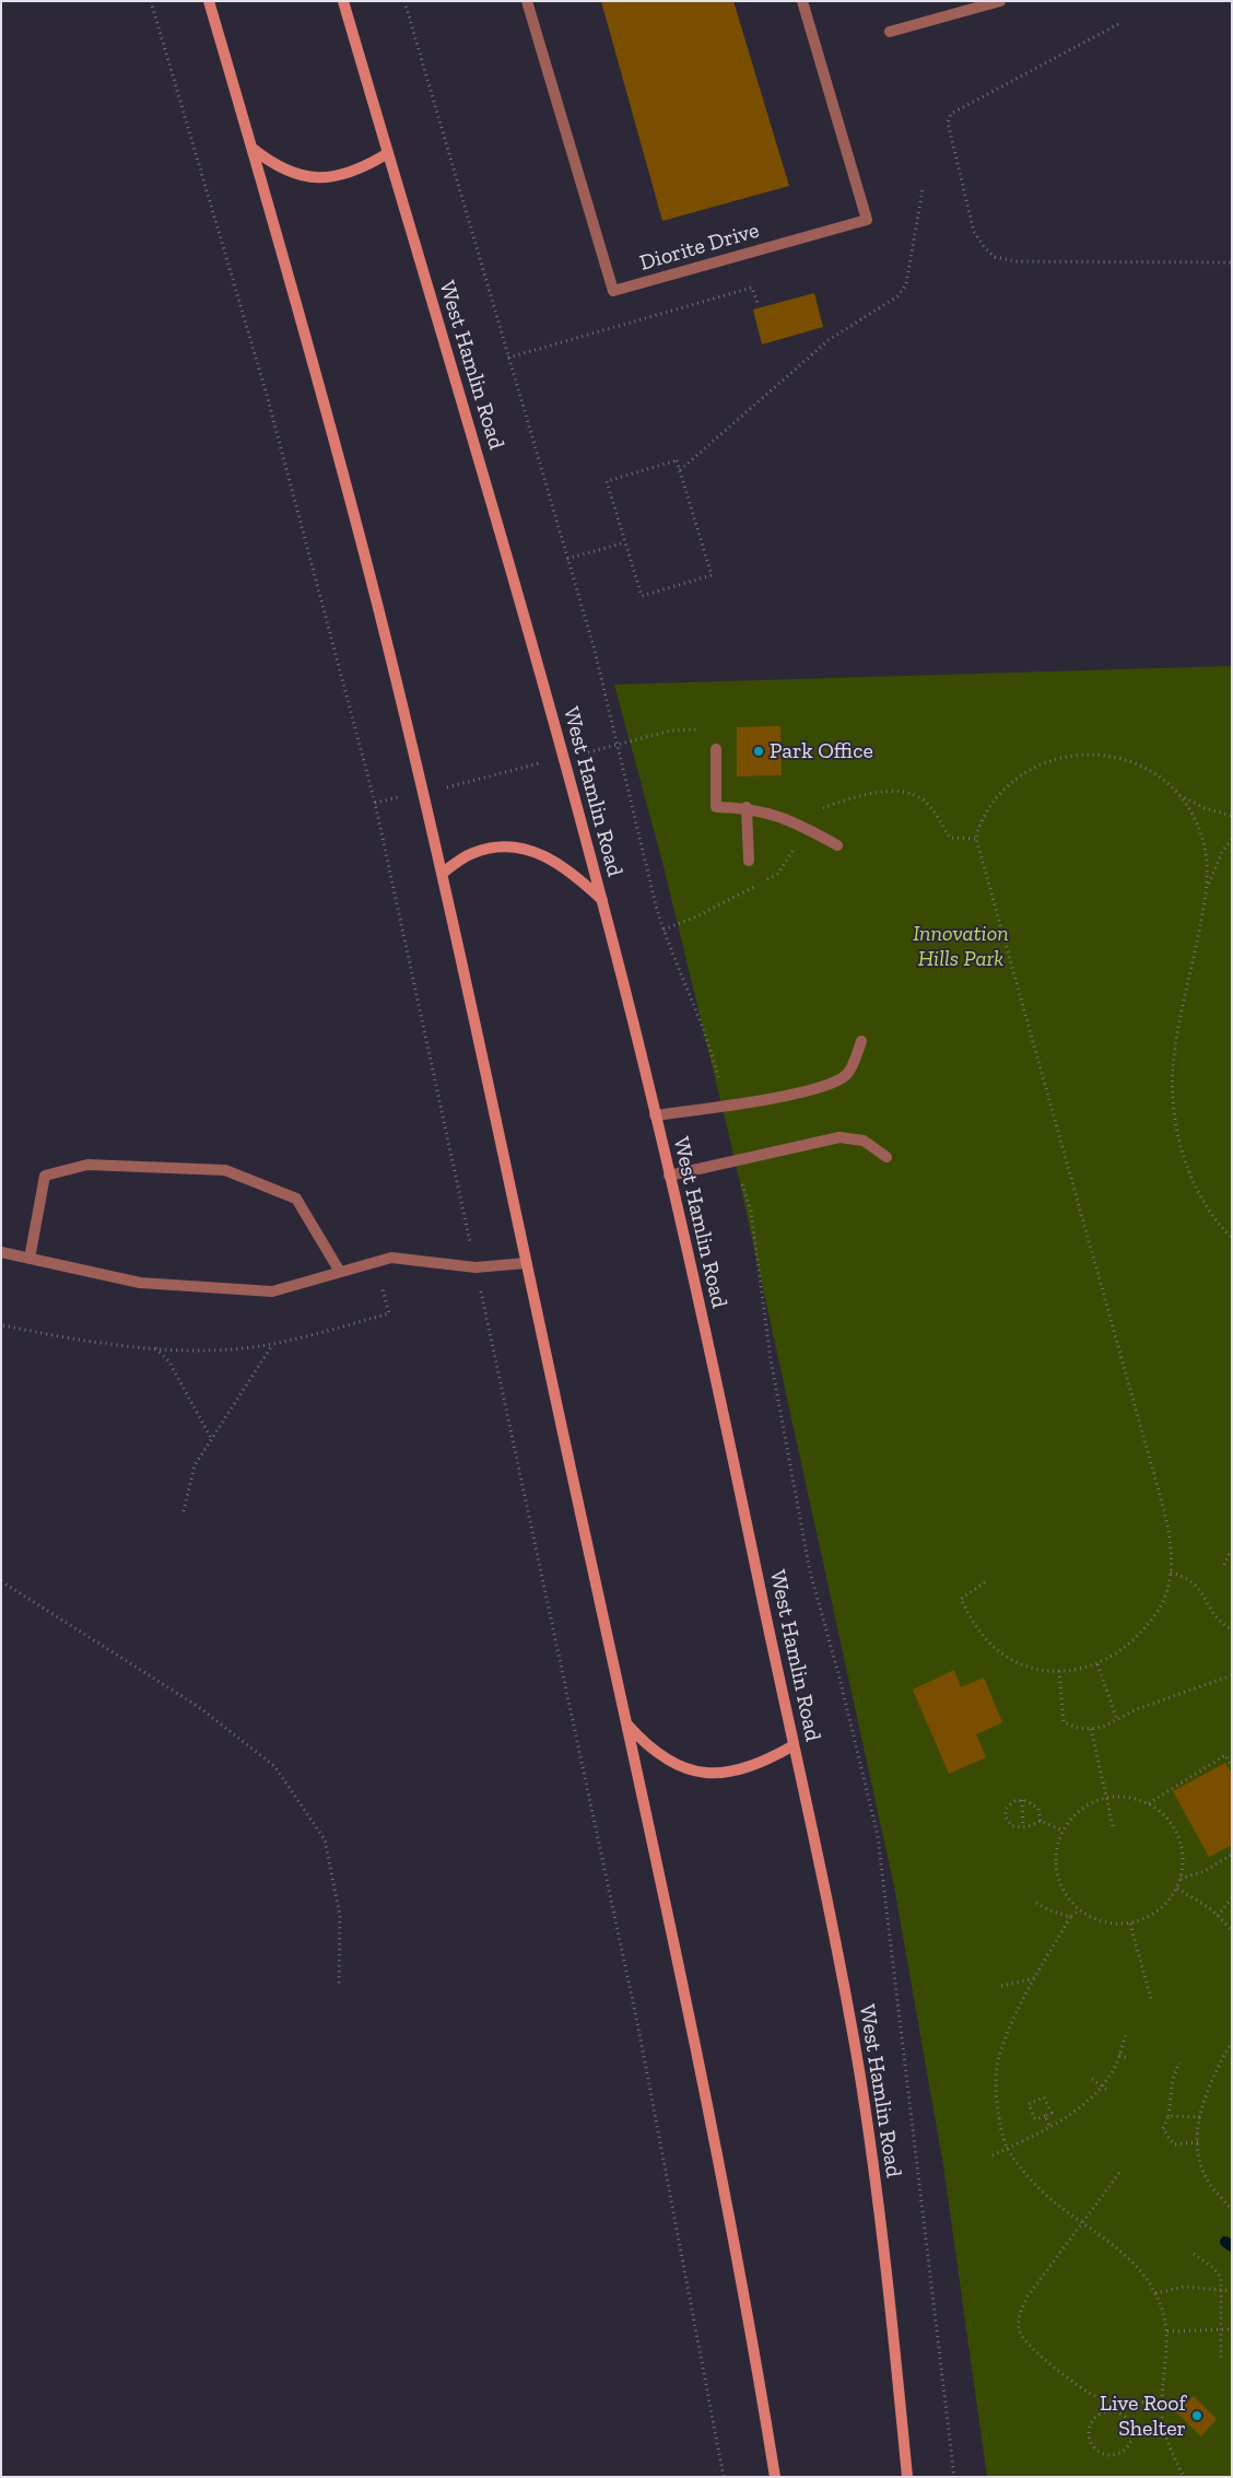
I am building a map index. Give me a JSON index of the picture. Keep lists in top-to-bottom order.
{
  "streets": {
    "main road": ["West Hamlin Road"],
    "street": ["Diorite Drive"]
  },
  "parks": ["Innovation Hills Park"],
  "places": ["Park Office", "Live Roof Shelter"]
}
